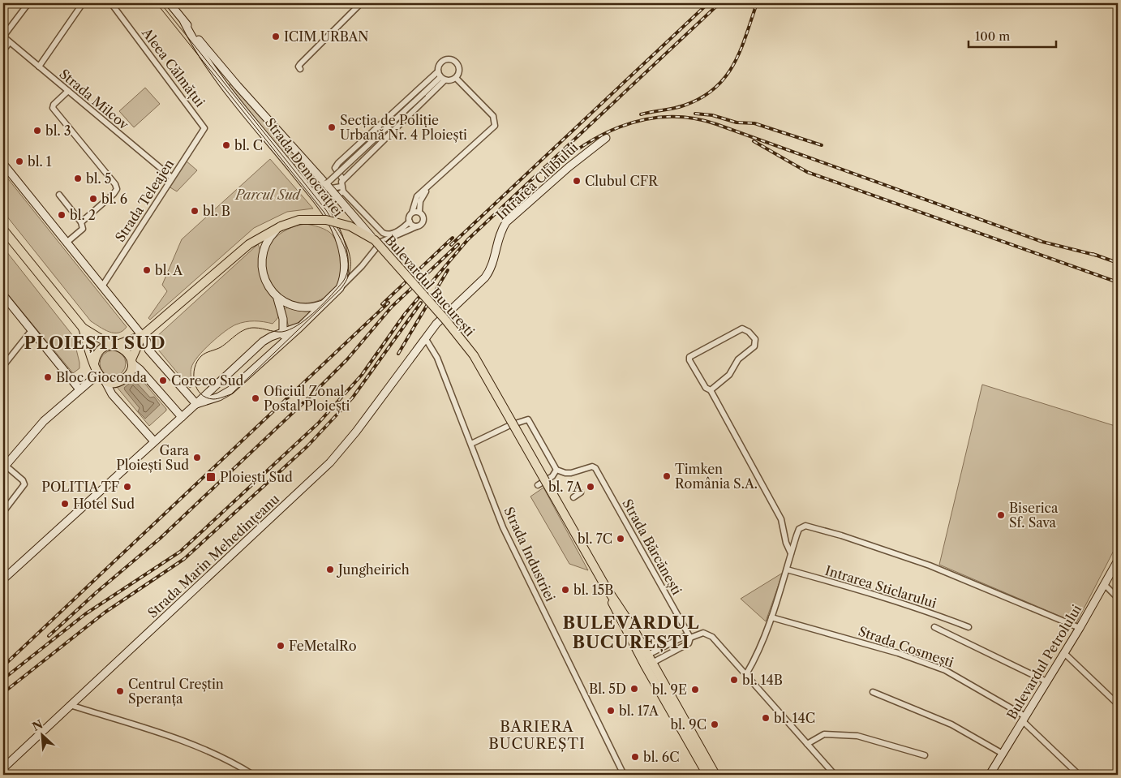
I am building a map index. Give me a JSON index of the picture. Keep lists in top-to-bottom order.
{
  "streets": {
    "main road": ["Bulevardul București"],
    "street": [
      "Aleea Călmățui",
      "Strada Milcov",
      "Strada Democrației",
      "Intrarea Clubului",
      "Strada Teleajen",
      "Strada Bărcănești",
      "Strada Industriei",
      "Strada Marin Mehedințeanu",
      "Intrarea Sticlarului",
      "Strada Cosmești",
      "Bulevardul Petrolului"
    ]
  },
  "crossings": [
    ["Aleea Călmățui", "Strada Teleajen"],
    ["Strada Milcov", "Strada Teleajen"],
    ["Strada Democrației", "Bulevardul București"],
    ["Intrarea Clubului", "Strada Marin Mehedințeanu"],
    ["Strada Industriei", "Strada Marin Mehedințeanu"],
    ["Strada Cosmești", "Bulevardul Petrolului"]
  ],
  "districts": ["PLOIEȘTI SUD", "BULEVARDUL BUCUREȘTI", "BARIERA BUCUREȘTI"],
  "parks": ["Parcul Sud"],
  "places": {
    "other": [
      "ICIM URBAN",
      "Secția de Poliție Urbană Nr. 4 Ploiești",
      "bl. 3",
      "bl. C",
      "bl. 1",
      "bl. 5",
      "Clubul CFR",
      "bl. 6",
      "bl. B",
      "bl. 2",
      "bl. A",
      "Bloc Gioconda",
      "Coreco Sud",
      "Oficiul Zonal Postal Ploiești",
      "Gara Ploiești Sud",
      "Timken România S.A.",
      "POLITIA TF",
      "bl. 7A",
      "Hotel Sud",
      "Biserica Sf. Sava",
      "bl. 7C",
      "Jungheirich",
      "bl. 15B",
      "FeMetalRo",
      "bl. 14B",
      "Bl. 5D",
      "bl. 9E",
      "Centrul Creștin Speranța",
      "bl. 17A",
      "bl. 14C",
      "bl. 9C",
      "bl. 6C"
    ],
    "transit": ["Ploiești Sud"]
  },
  "scale_bar": "100 m",
  "north": "top left"
}
